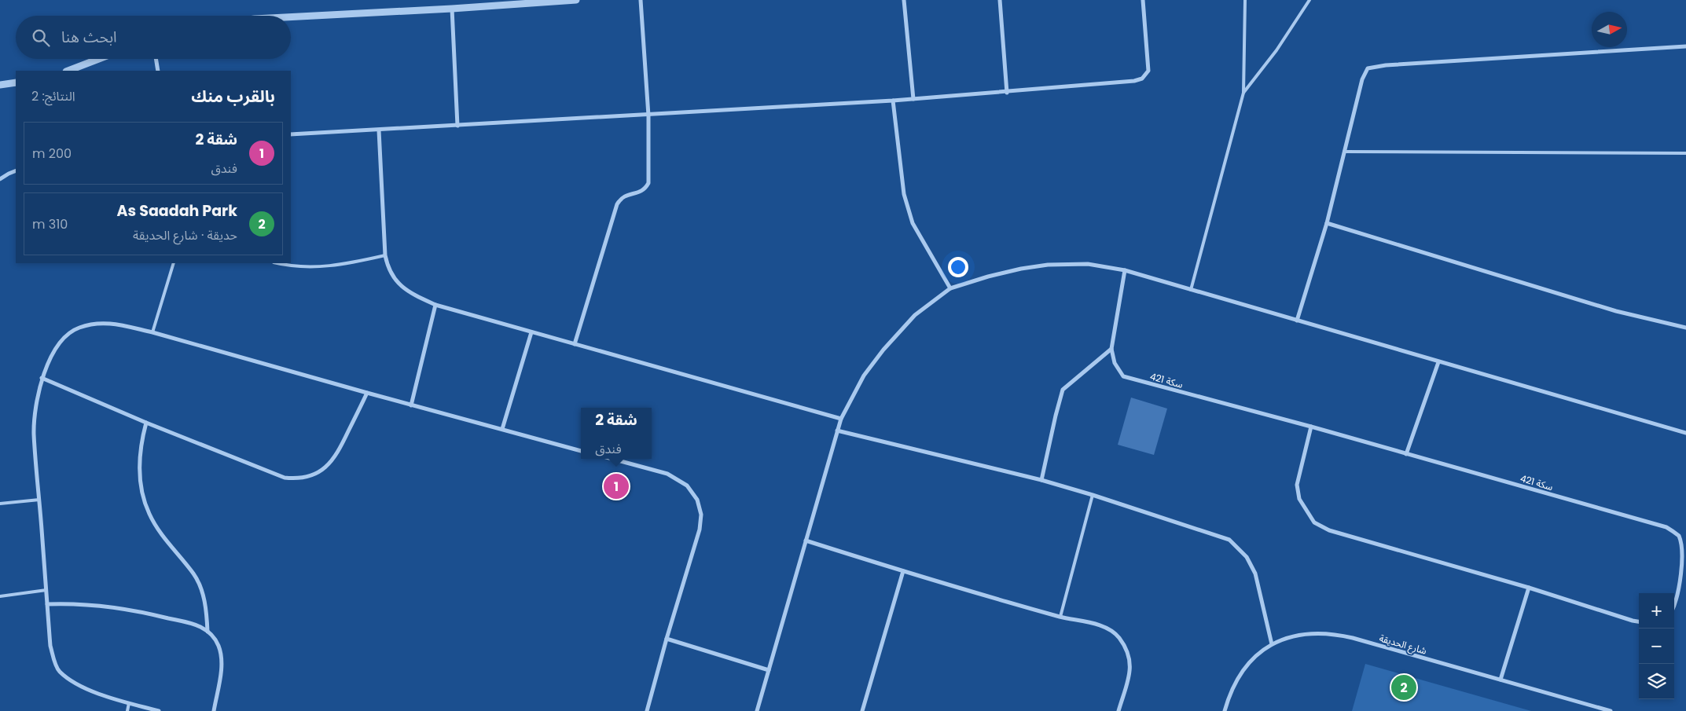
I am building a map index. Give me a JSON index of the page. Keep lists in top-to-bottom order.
{
  "streets": {
    "street": ["سكة 421", "شارع الحديقة"]
  },
  "north": "right",
  "page": {
    "search": "ابحث هنا",
    "heading": ["بالقرب منك", "النتائج: 2"],
    "list": [
      {
        "mark": "1",
        "name": "شقة 2",
        "note": "فندق",
        "value": "200 m"
      },
      {
        "mark": "2",
        "name": "As Saadah Park",
        "note": "حديقة · شارع الحديقة",
        "value": "310 m"
      }
    ],
    "popup": ["شقة 2", "فندق"],
    "pins": ["1", "2"],
    "map_buttons": ["+", "−"]
  }
}
